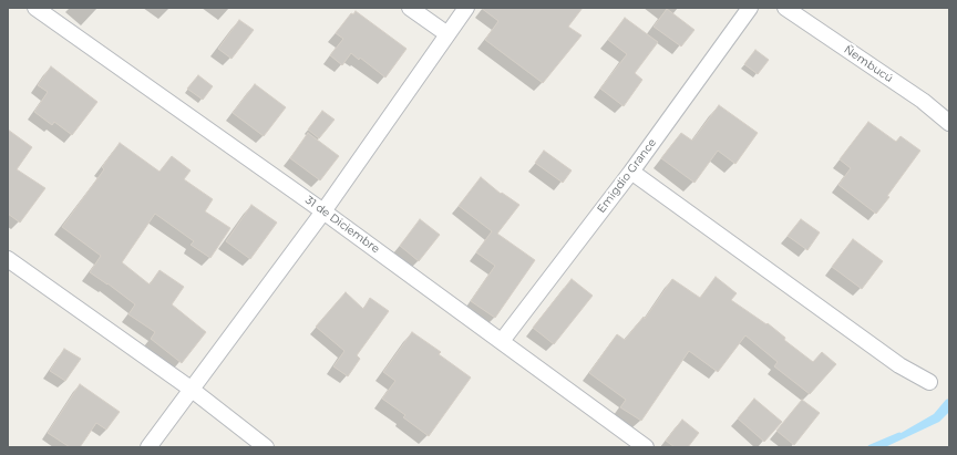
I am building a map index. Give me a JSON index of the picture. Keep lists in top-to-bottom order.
{
  "streets": {
    "street": ["Ñembucú", "Emigdio Grance", "31 de Diciembre"]
  },
  "crossings": [
    ["Emigdio Grance", "31 de Diciembre"]
  ]
}
